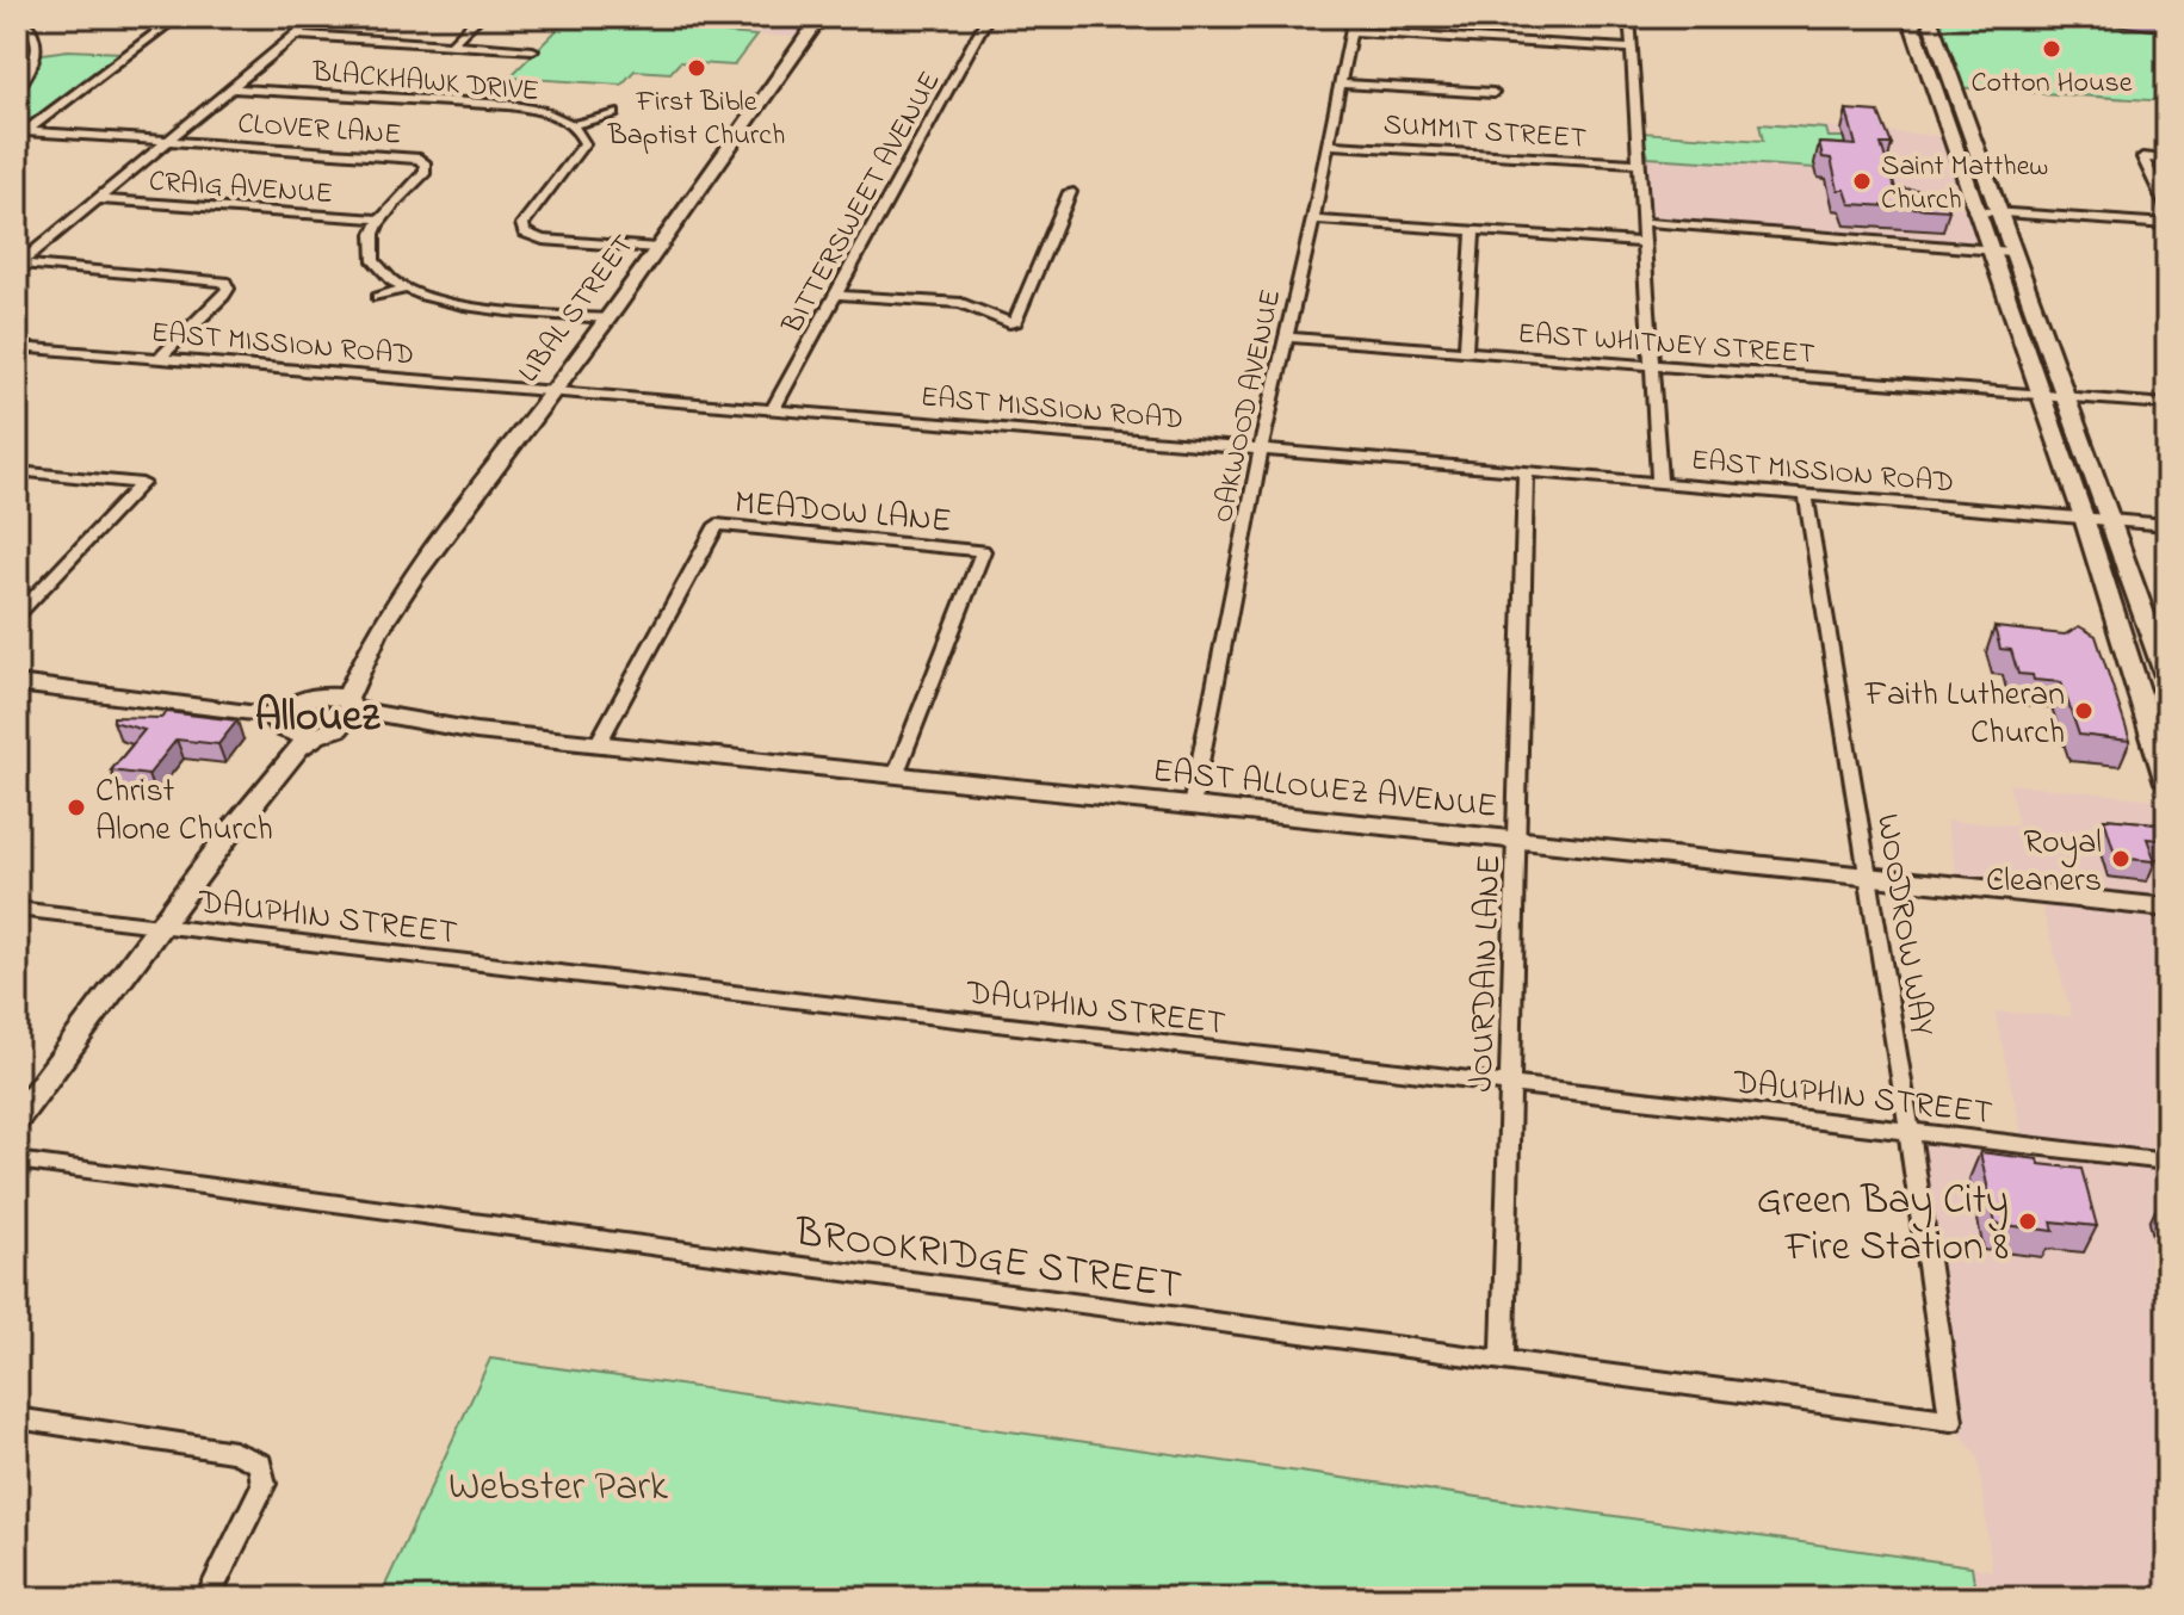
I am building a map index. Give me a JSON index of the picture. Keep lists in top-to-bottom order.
{
  "streets": {
    "street": [
      "BLACKHAWK DRIVE",
      "CLOVER LANE",
      "SUMMIT STREET",
      "CRAIG AVENUE",
      "BITTERSWEET AVENUE",
      "LIBAL STREET",
      "EAST MISSION ROAD",
      "EAST WHITNEY STREET",
      "OAKWOOD AVENUE",
      "MEADOW LANE",
      "EAST ALLOUEZ AVENUE",
      "DAUPHIN STREET",
      "WOODROW WAY",
      "JOURDAIN LANE",
      "BROOKRIDGE STREET"
    ]
  },
  "crossings": [
    ["BLACKHAWK DRIVE", "LIBAL STREET"],
    ["CLOVER LANE", "CRAIG AVENUE"],
    ["SUMMIT STREET", "OAKWOOD AVENUE"],
    ["BITTERSWEET AVENUE", "EAST MISSION ROAD"],
    ["LIBAL STREET", "EAST MISSION ROAD"],
    ["LIBAL STREET", "EAST ALLOUEZ AVENUE"],
    ["EAST MISSION ROAD", "OAKWOOD AVENUE"],
    ["EAST MISSION ROAD", "WOODROW WAY"],
    ["EAST MISSION ROAD", "JOURDAIN LANE"],
    ["EAST WHITNEY STREET", "OAKWOOD AVENUE"],
    ["OAKWOOD AVENUE", "EAST ALLOUEZ AVENUE"],
    ["MEADOW LANE", "EAST ALLOUEZ AVENUE"],
    ["EAST ALLOUEZ AVENUE", "WOODROW WAY"],
    ["EAST ALLOUEZ AVENUE", "JOURDAIN LANE"],
    ["DAUPHIN STREET", "WOODROW WAY"],
    ["DAUPHIN STREET", "JOURDAIN LANE"],
    ["WOODROW WAY", "BROOKRIDGE STREET"],
    ["JOURDAIN LANE", "BROOKRIDGE STREET"]
  ],
  "districts": ["Allouez"],
  "parks": ["Webster Park"],
  "places": [
    "Cotton House",
    "First Bible Baptist Church",
    "Saint Matthew Church",
    "Faith Lutheran Church",
    "Christ Alone Church",
    "Royal Cleaners",
    "Green Bay City Fire Station 8"
  ]
}
